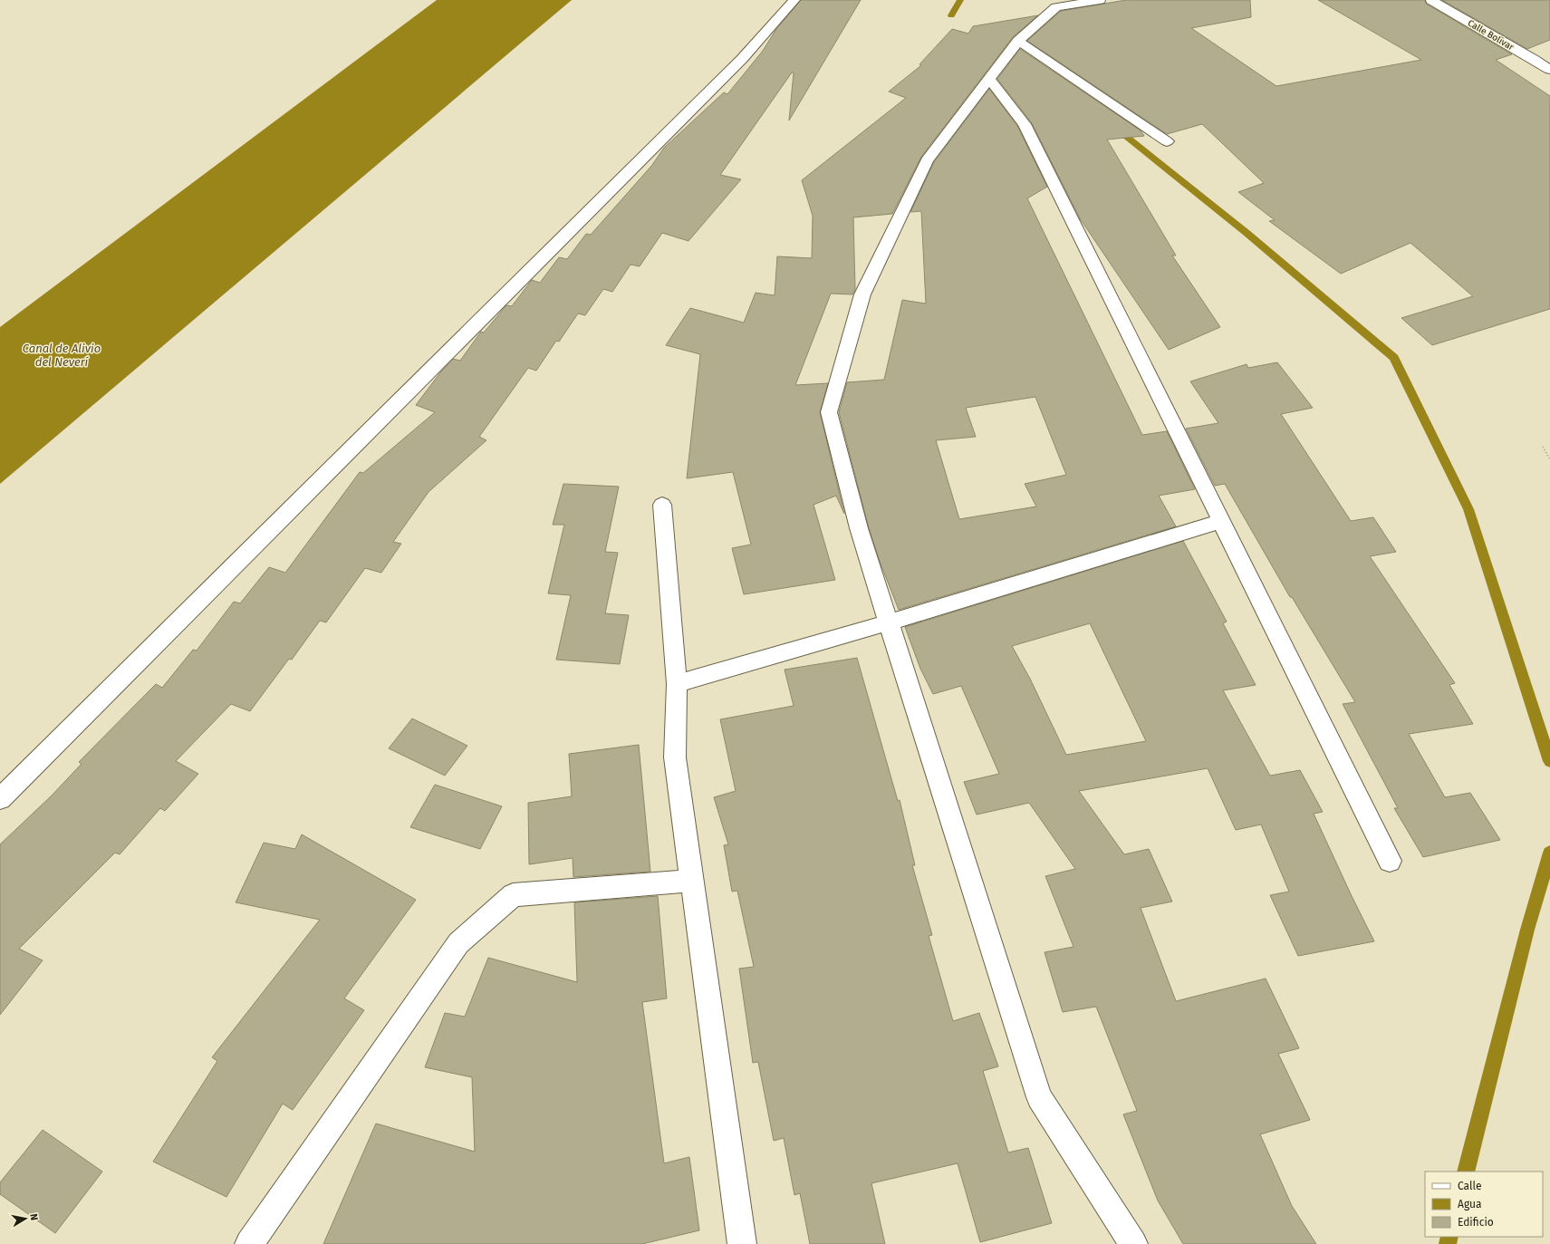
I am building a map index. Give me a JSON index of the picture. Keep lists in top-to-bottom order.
{
  "streets": {
    "street": ["Calle Bolívar"]
  },
  "water": ["Canal de Alivio del Neverí"],
  "legend": ["Calle", "Agua", "Edificio"],
  "north": "right"
}
